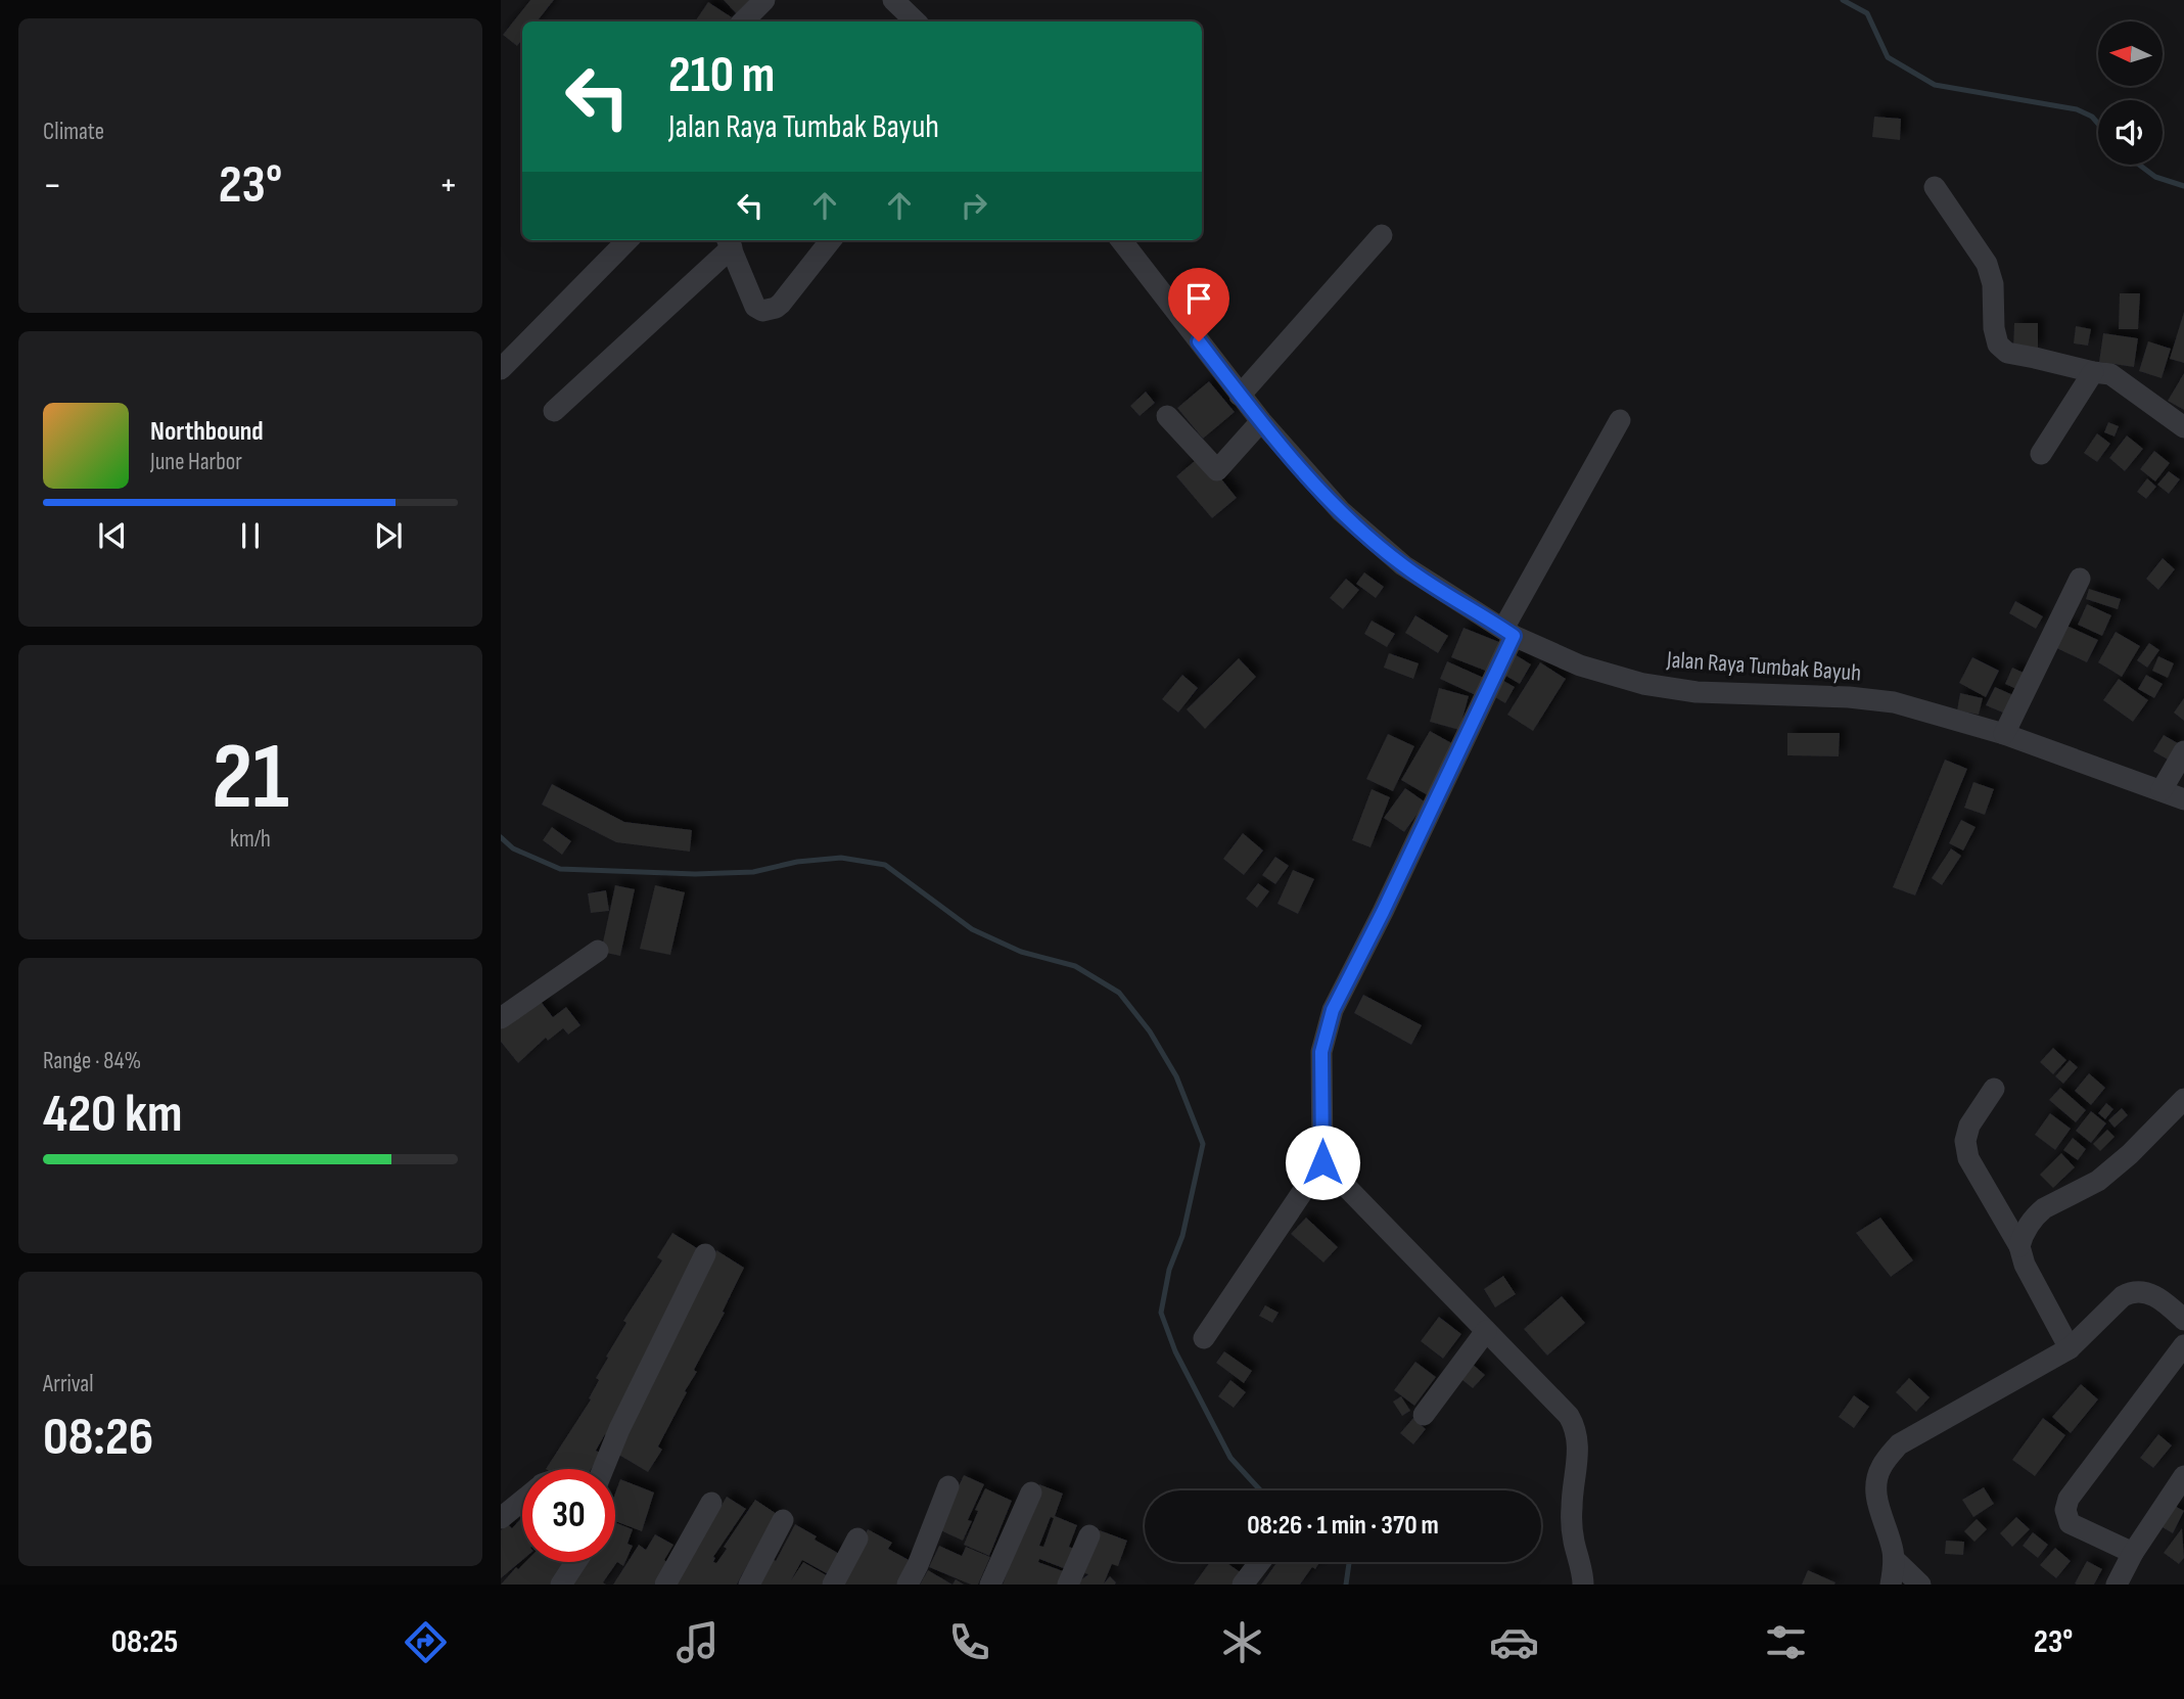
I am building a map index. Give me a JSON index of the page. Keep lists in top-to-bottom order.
{
  "streets": {
    "street": ["Jalan Raya Tumbak Bayuh"]
  },
  "north": "left",
  "page": {
    "tile": [
      "Climate",
      ["21", "km/h"],
      ["Range · 84%", "420 km"],
      ["Arrival", "08:26"]
    ],
    "turn": ["210 m", "Jalan Raya Tumbak Bayuh"],
    "heat": ["−", "23°", "+"],
    "song": ["Northbound", "June Harbor"],
    "limit": "30",
    "trip": "08:26 · 1 min · 370 m",
    "tabs": ["08:25", "23°"]
  }
}
